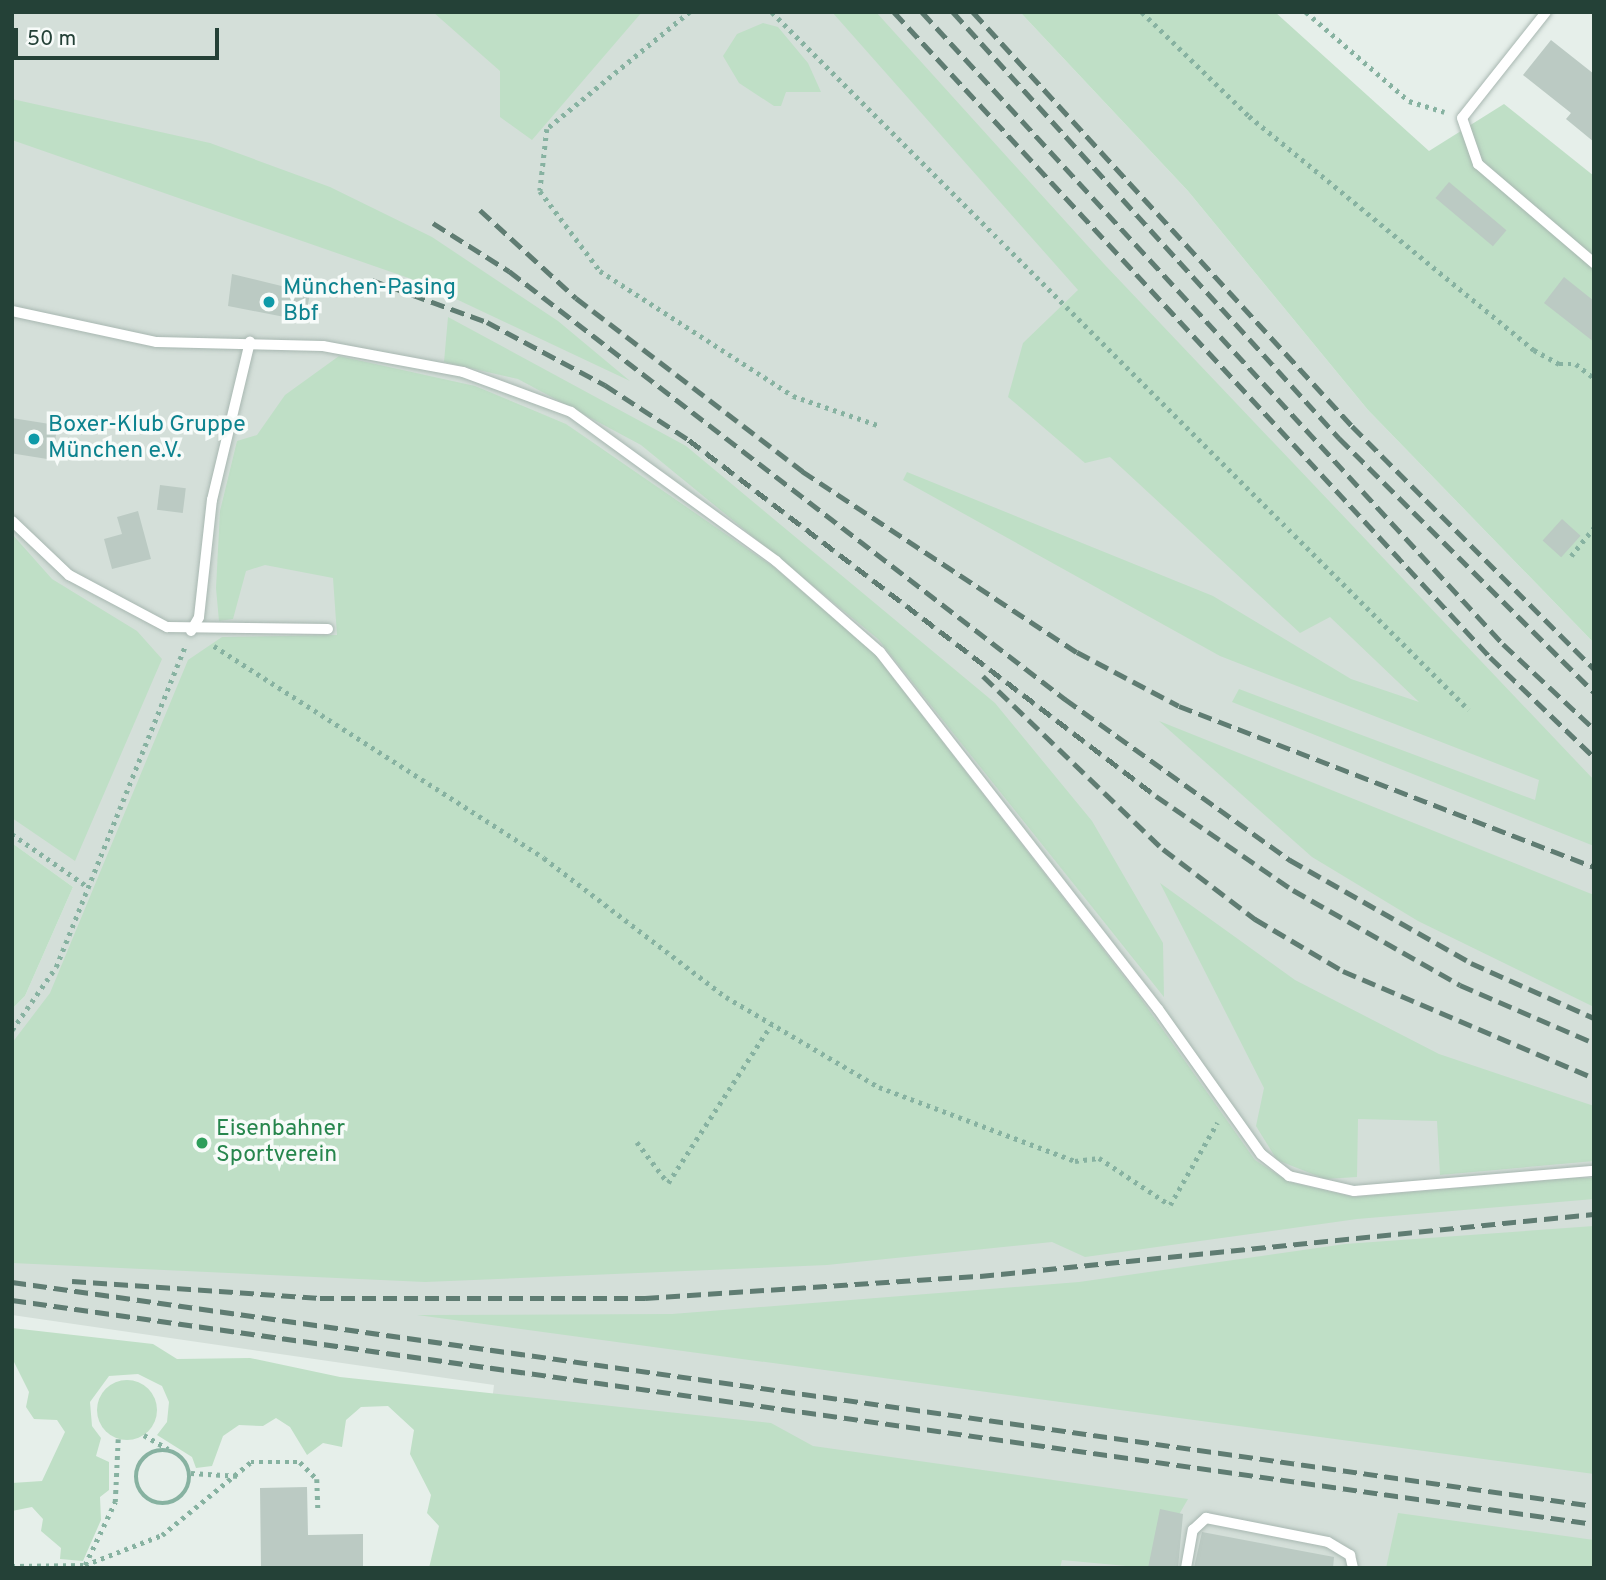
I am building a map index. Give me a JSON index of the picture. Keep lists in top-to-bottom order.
{
  "places": ["München-Pasing Bbf", "Boxer-Klub Gruppe München e.V.", "Eisenbahner Sportverein"],
  "scale_bar": "50 m"
}
